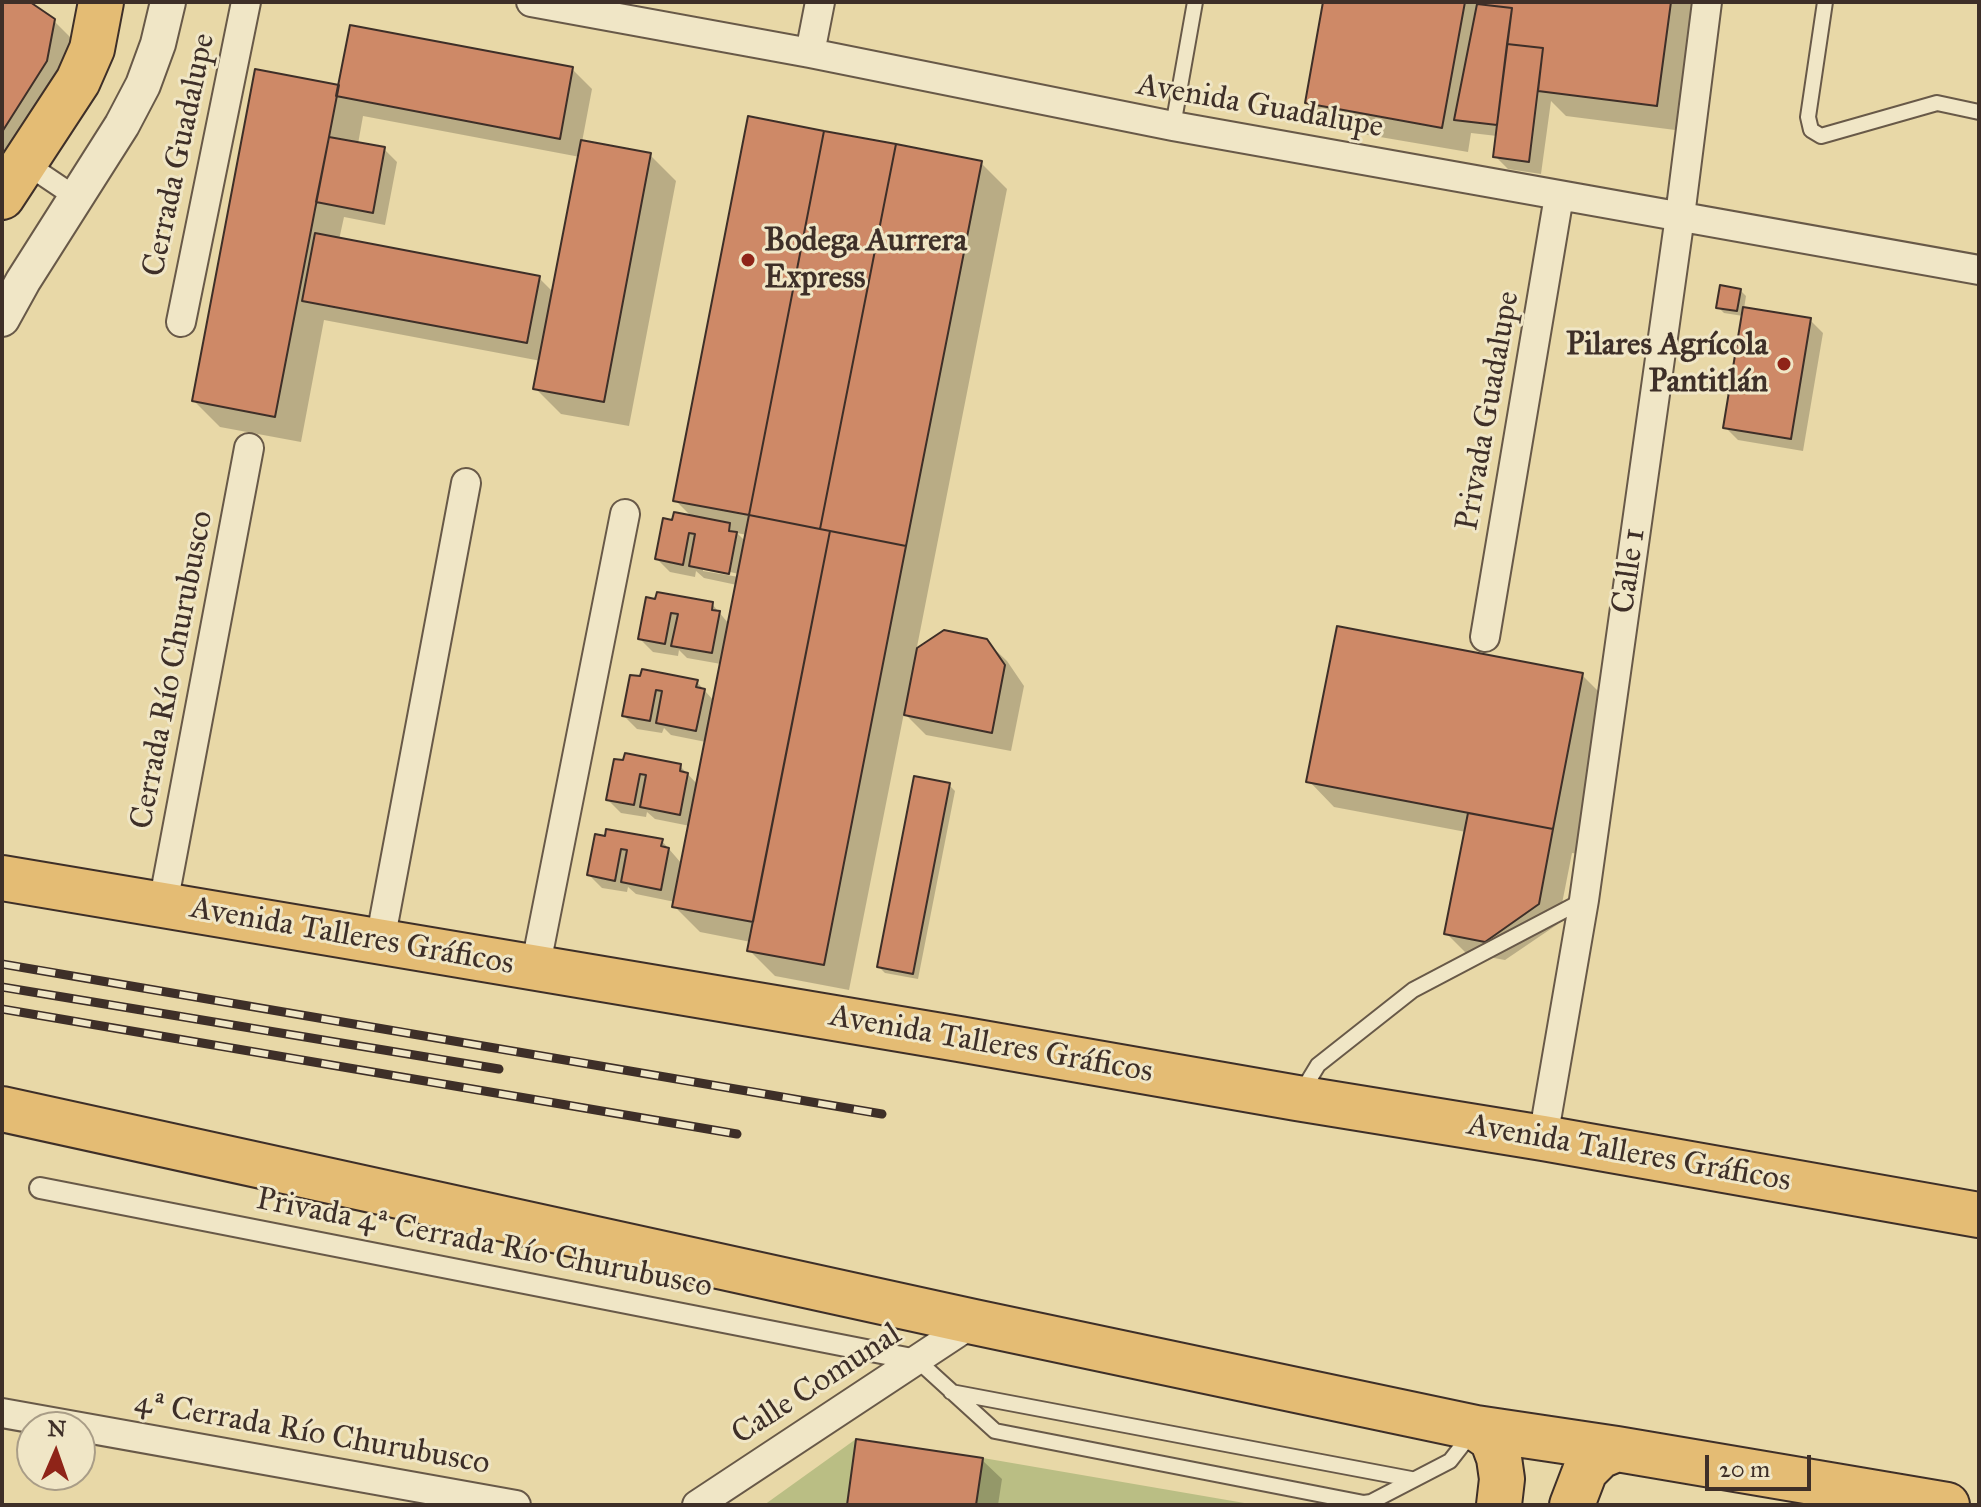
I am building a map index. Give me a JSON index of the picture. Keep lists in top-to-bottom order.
{
  "streets": {
    "main road": ["Avenida Talleres Gráficos"],
    "street": [
      "Avenida Guadalupe",
      "Cerrada Guadalupe",
      "Privada Guadalupe",
      "Calle 1",
      "Cerrada Río Churubusco",
      "Privada 4ª Cerrada Río Churubusco",
      "Calle Comunal",
      "4ª Cerrada Río Churubusco"
    ]
  },
  "crossings": [
    ["Avenida Guadalupe", "Privada Guadalupe"],
    ["Avenida Guadalupe", "Calle 1"],
    ["Calle 1", "Avenida Talleres Gráficos"],
    ["Cerrada Río Churubusco", "Avenida Talleres Gráficos"],
    ["Privada 4ª Cerrada Río Churubusco", "Calle Comunal"]
  ],
  "places": ["Bodega Aurrera Express", "Pilares Agrícola Pantitlán"],
  "scale_bar": "20 m",
  "north": "top"
}
